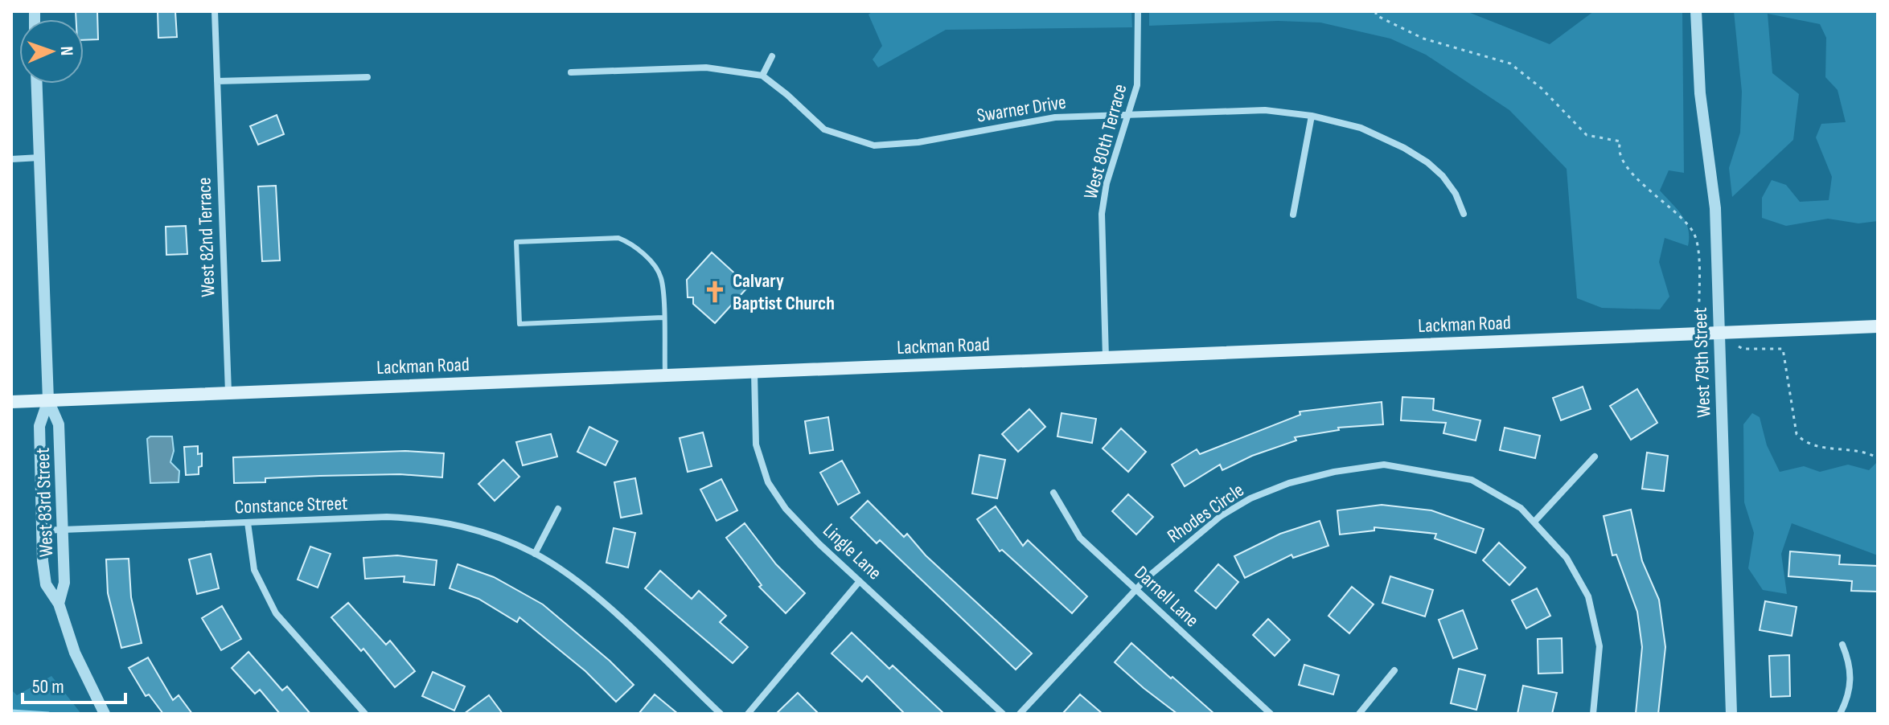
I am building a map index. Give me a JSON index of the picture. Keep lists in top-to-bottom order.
{
  "streets": {
    "main road": ["Lackman Road"],
    "street": [
      "Swarner Drive",
      "West 80th Terrace",
      "West 82nd Terrace",
      "West 79th Street",
      "West 83rd Street",
      "Constance Street",
      "Rhodes Circle",
      "Lingle Lane",
      "Darnell Lane"
    ]
  },
  "crossings": [
    ["Swarner Drive", "West 80th Terrace"],
    ["West 80th Terrace", "Lackman Road"],
    ["West 82nd Terrace", "Lackman Road"],
    ["Lackman Road", "West 79th Street"],
    ["Lackman Road", "West 83rd Street"],
    ["Lackman Road", "Lingle Lane"],
    ["West 83rd Street", "Constance Street"],
    ["Rhodes Circle", "Darnell Lane"]
  ],
  "places": {
    "church": ["Calvary Baptist Church"]
  },
  "scale_bar": "50 m",
  "north": "right"
}
